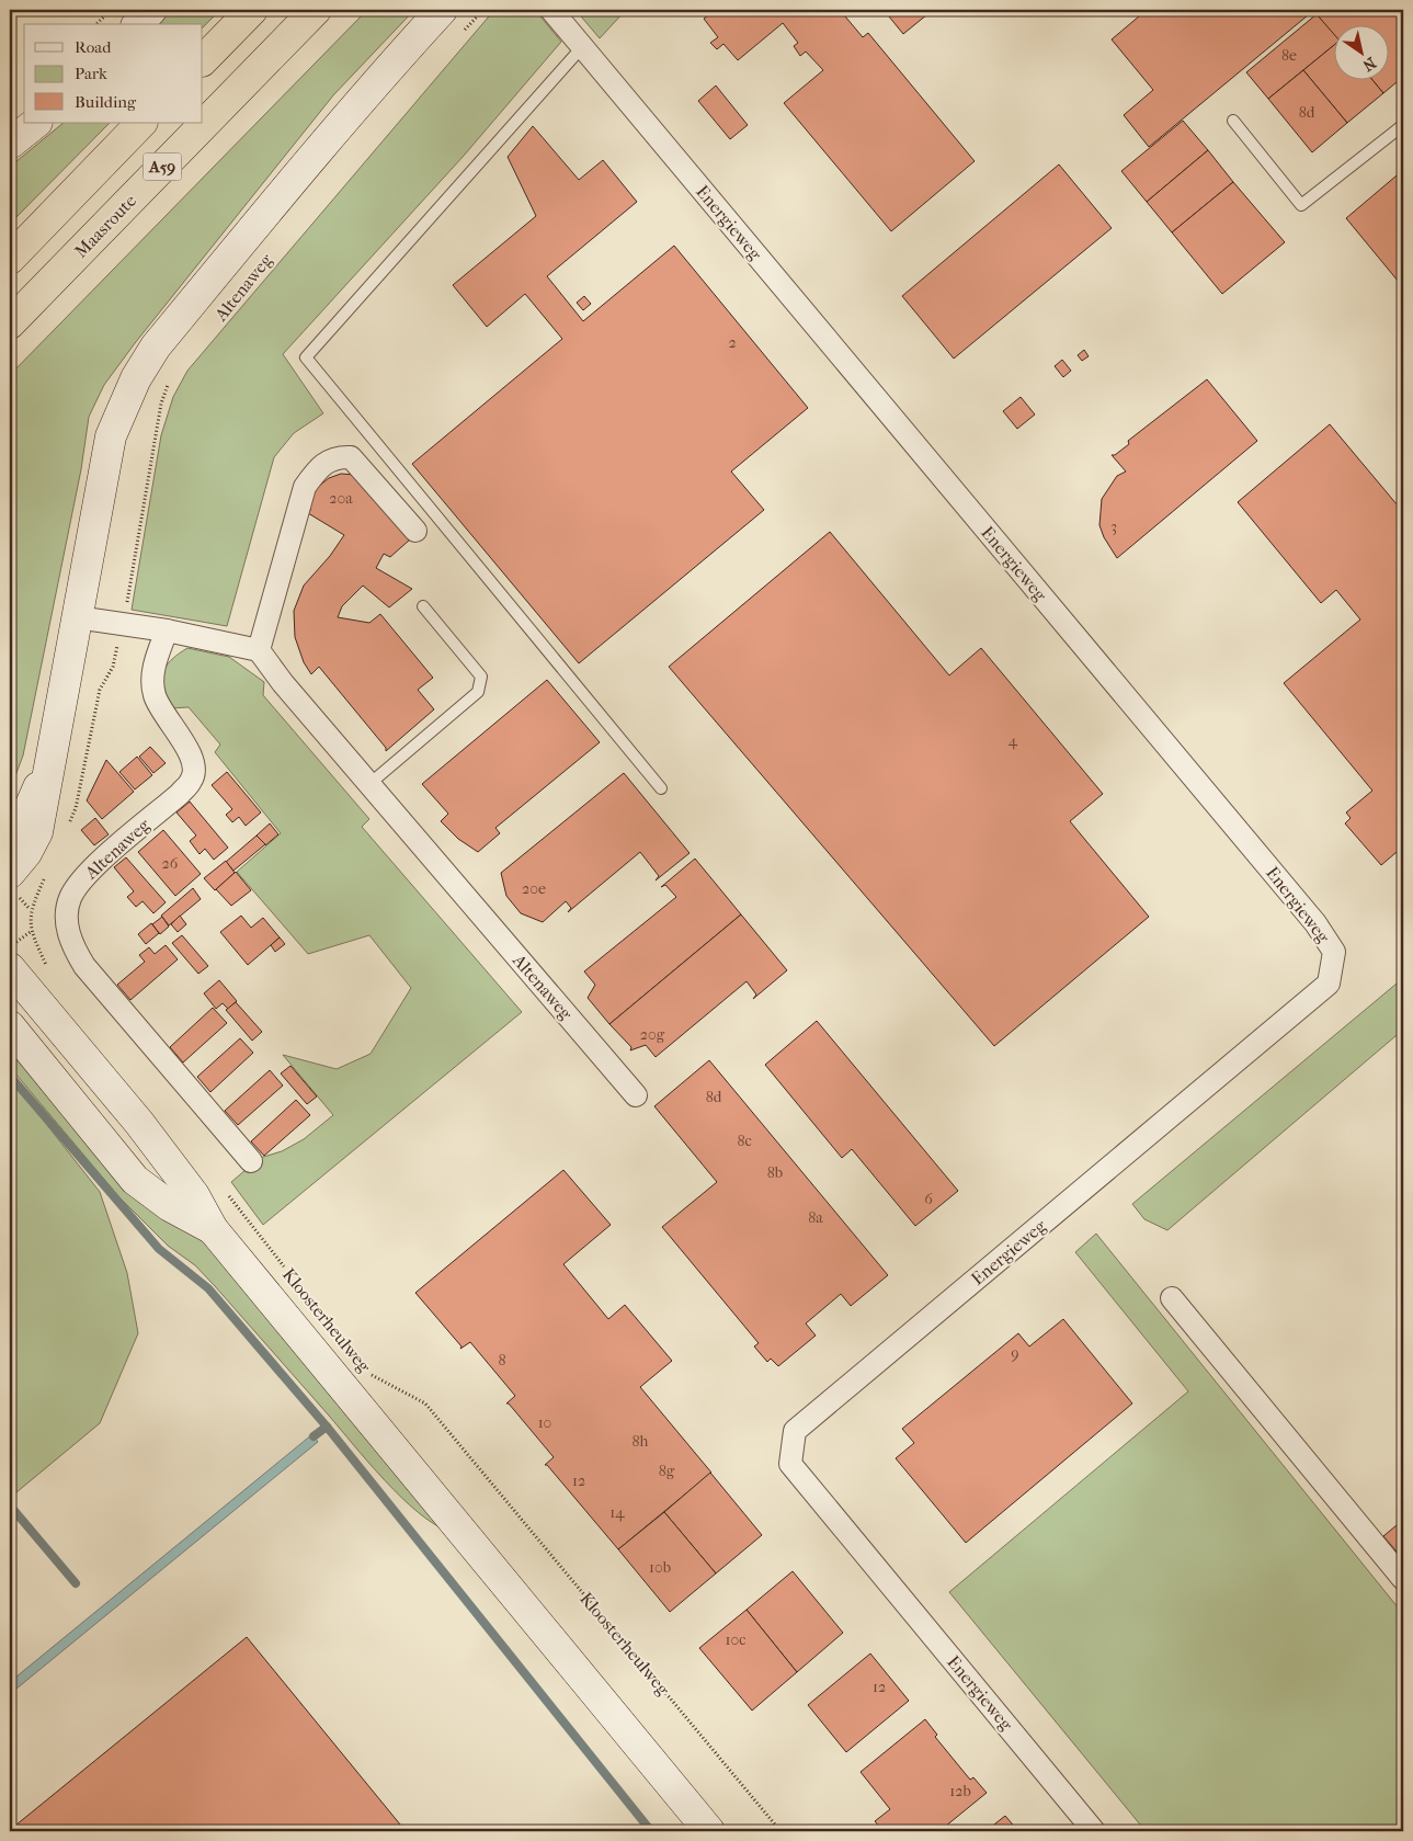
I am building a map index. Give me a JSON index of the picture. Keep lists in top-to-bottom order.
{
  "streets": {
    "highway": ["A59", "Maasroute"],
    "street": ["Energieweg", "Altenaweg", "Kloosterheulweg"]
  },
  "house_numbers": [
    "8e",
    "8d",
    "2",
    "20a",
    "3",
    "4",
    "26",
    "20e",
    "20g",
    "8d",
    "8c",
    "8b",
    "6",
    "8a",
    "9",
    "8",
    "10",
    "8h",
    "8g",
    "12",
    "14",
    "10b",
    "10c",
    "12",
    "12b"
  ],
  "legend": ["Road", "Park", "Building"],
  "north": "bottom right"
}
